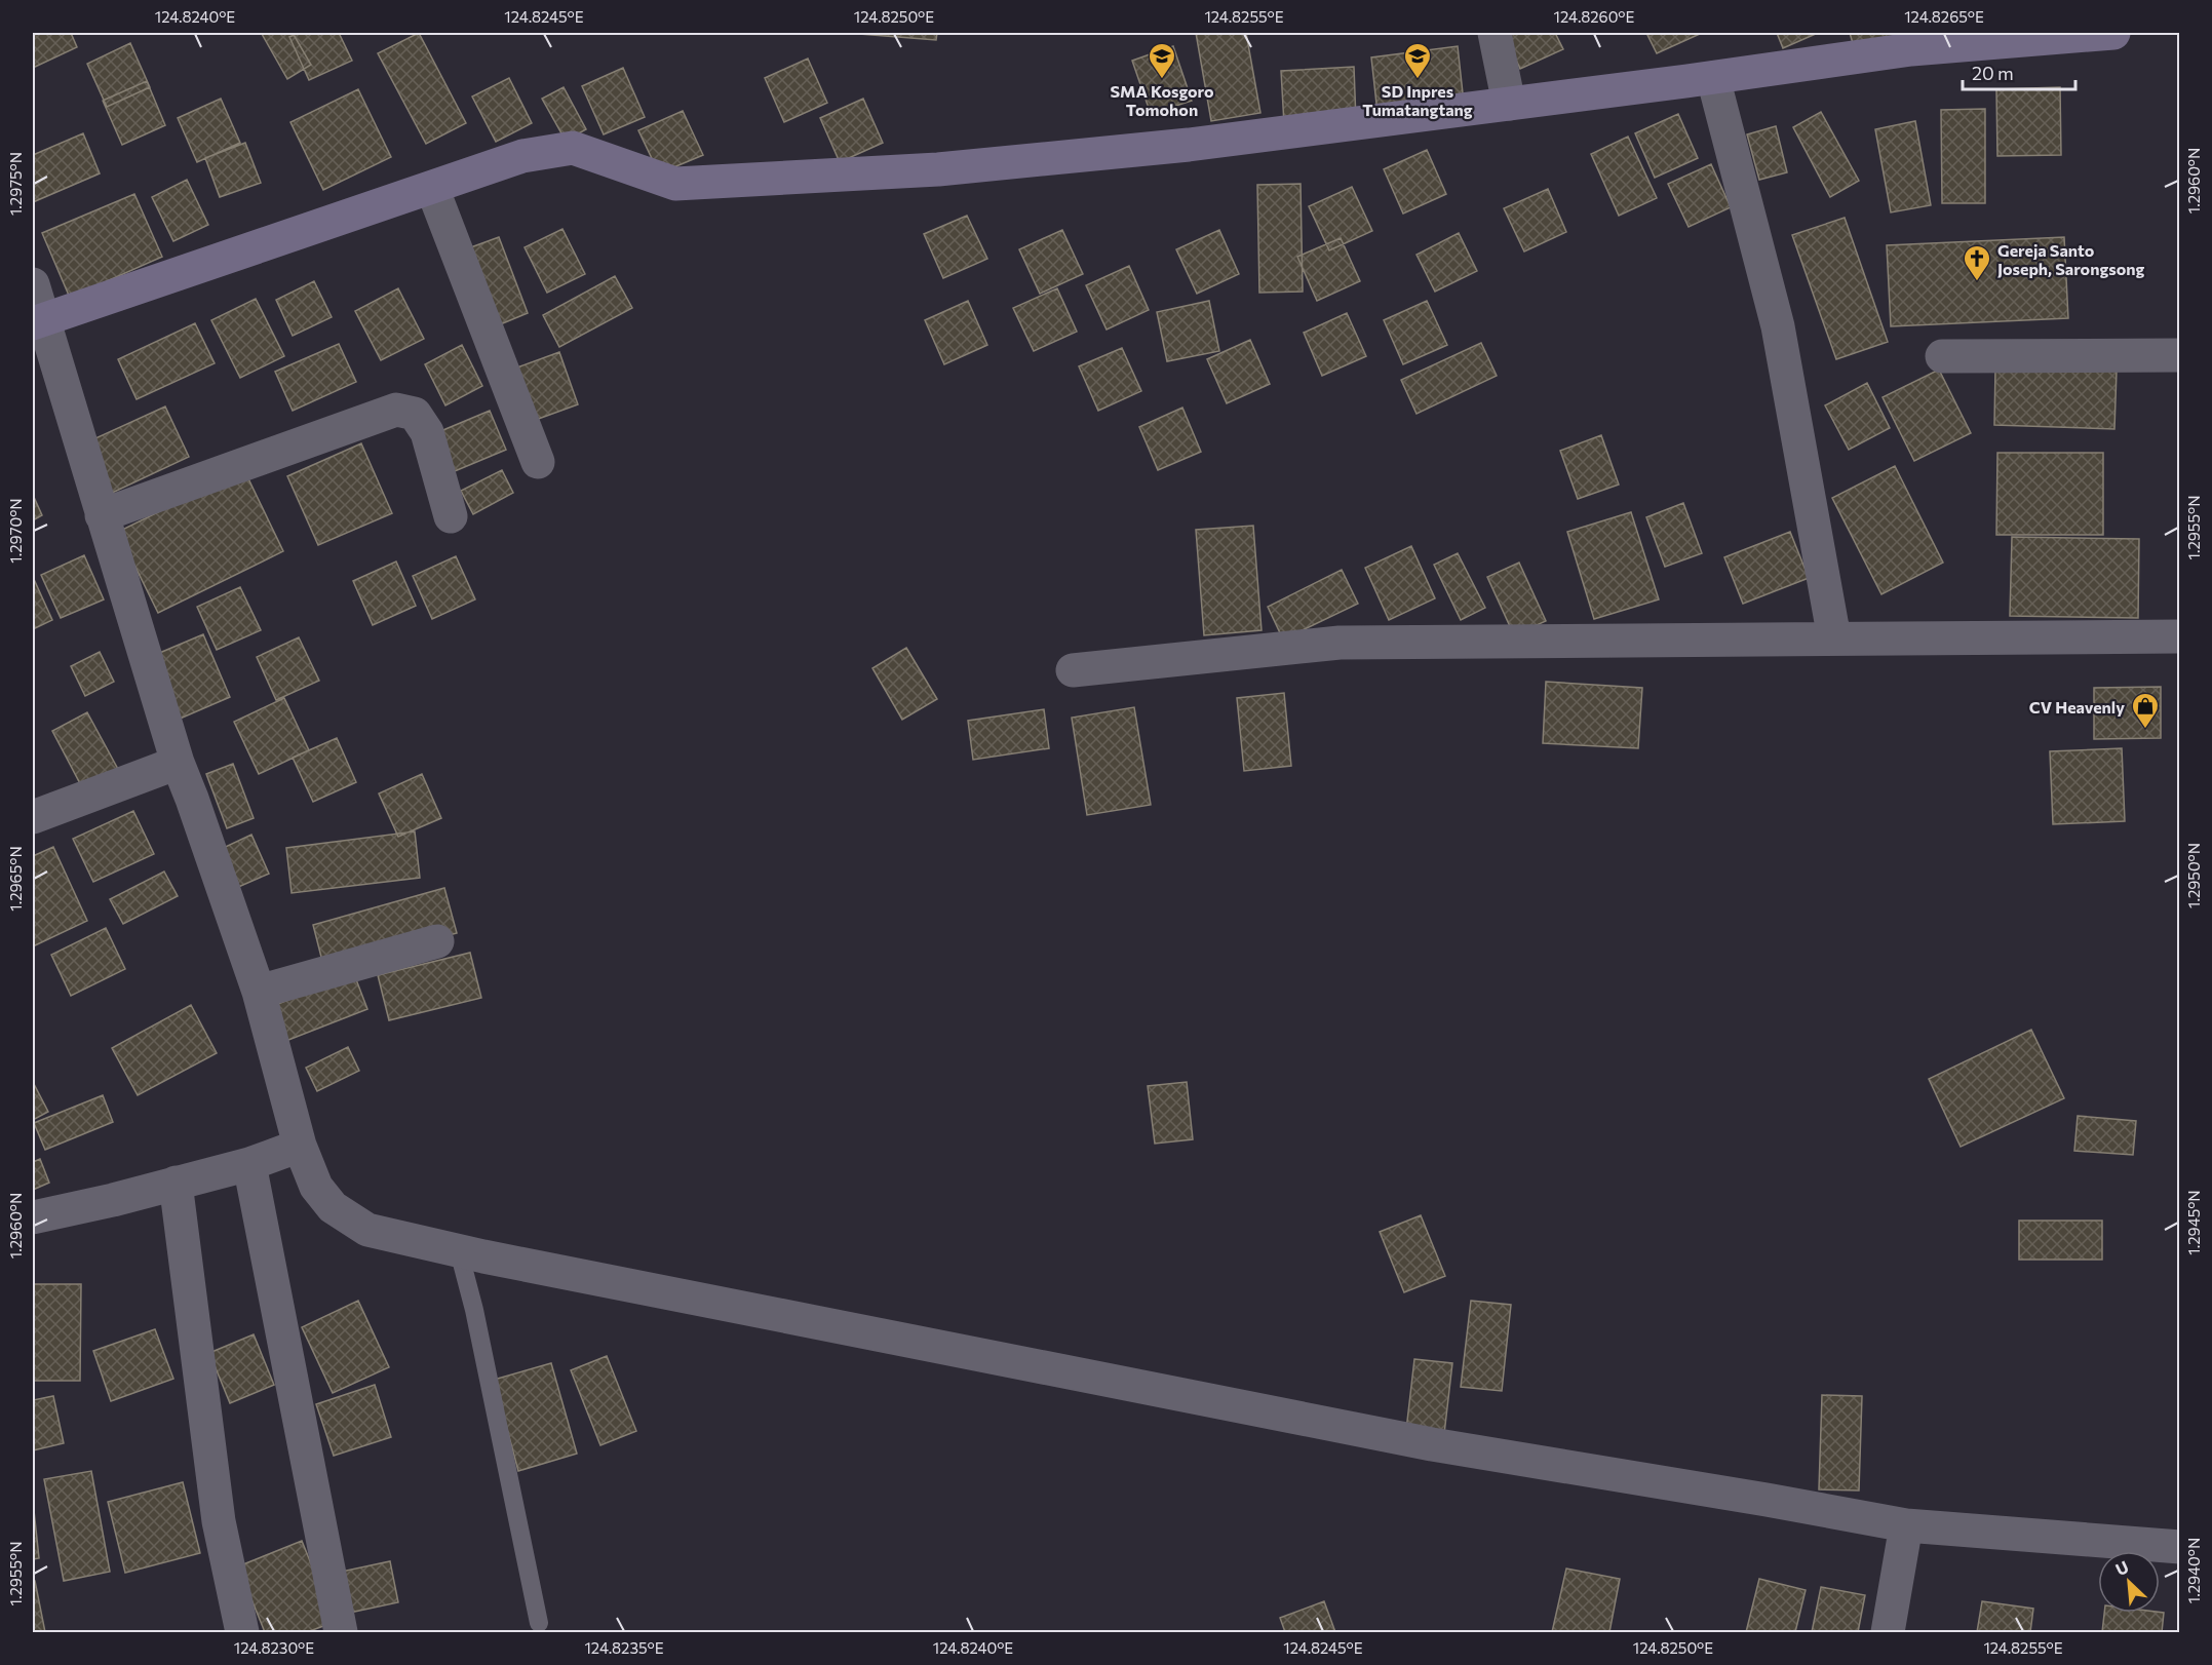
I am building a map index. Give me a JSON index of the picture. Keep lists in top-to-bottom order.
{
  "places": {
    "school or university": ["SMA Kosgoro Tomohon", "SD Inpres Tumatangtang"],
    "church": ["Gereja Santo Joseph, Sarongsong"],
    "shop": ["CV Heavenly"]
  },
  "scale_bar": "20 m",
  "north": "top left",
  "coordinates": [
    "124.8240°E",
    "124.8245°E",
    "124.8250°E",
    "124.8255°E",
    "124.8260°E",
    "124.8265°E",
    "1.2960°N",
    "1.2975°N",
    "1.2955°N",
    "1.2970°N",
    "1.2950°N",
    "1.2965°N",
    "1.2945°N",
    "1.2940°N",
    "124.8230°E",
    "124.8235°E"
  ]
}
